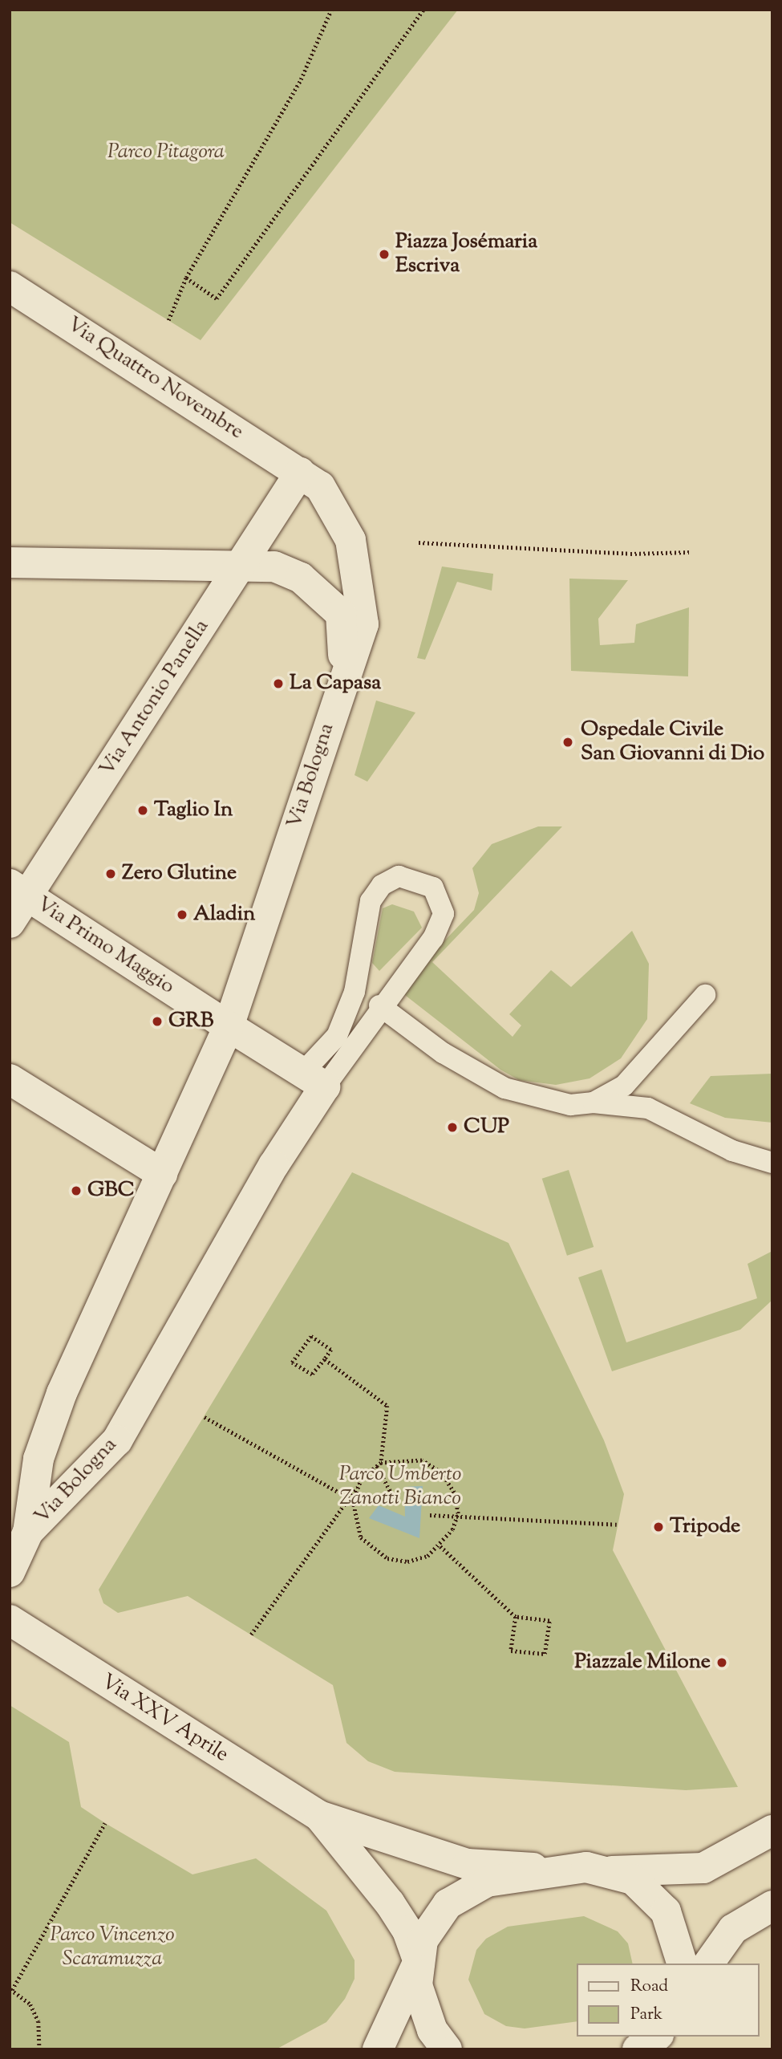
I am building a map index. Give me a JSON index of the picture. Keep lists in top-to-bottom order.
{
  "streets": {
    "street": [
      "Via Quattro Novembre",
      "Via Antonio Panella",
      "Via Bologna",
      "Via Primo Maggio",
      "Via XXV Aprile"
    ]
  },
  "crossings": [
    ["Via Quattro Novembre", "Via Antonio Panella"],
    ["Via Quattro Novembre", "Via Bologna"],
    ["Via Antonio Panella", "Via Bologna"],
    ["Via Antonio Panella", "Via Primo Maggio"],
    ["Via Bologna", "Via Primo Maggio"]
  ],
  "parks": ["Parco Pitagora", "Parco Umberto Zanotti Bianco", "Parco Vincenzo Scaramuzza"],
  "places": [
    "Piazza Josémaria Escriva",
    "La Capasa",
    "Ospedale Civile San Giovanni di Dio",
    "Taglio In",
    "Zero Glutine",
    "Aladin",
    "GRB",
    "CUP",
    "GBC",
    "Tripode",
    "Piazzale Milone"
  ],
  "legend": ["Road", "Park"]
}
